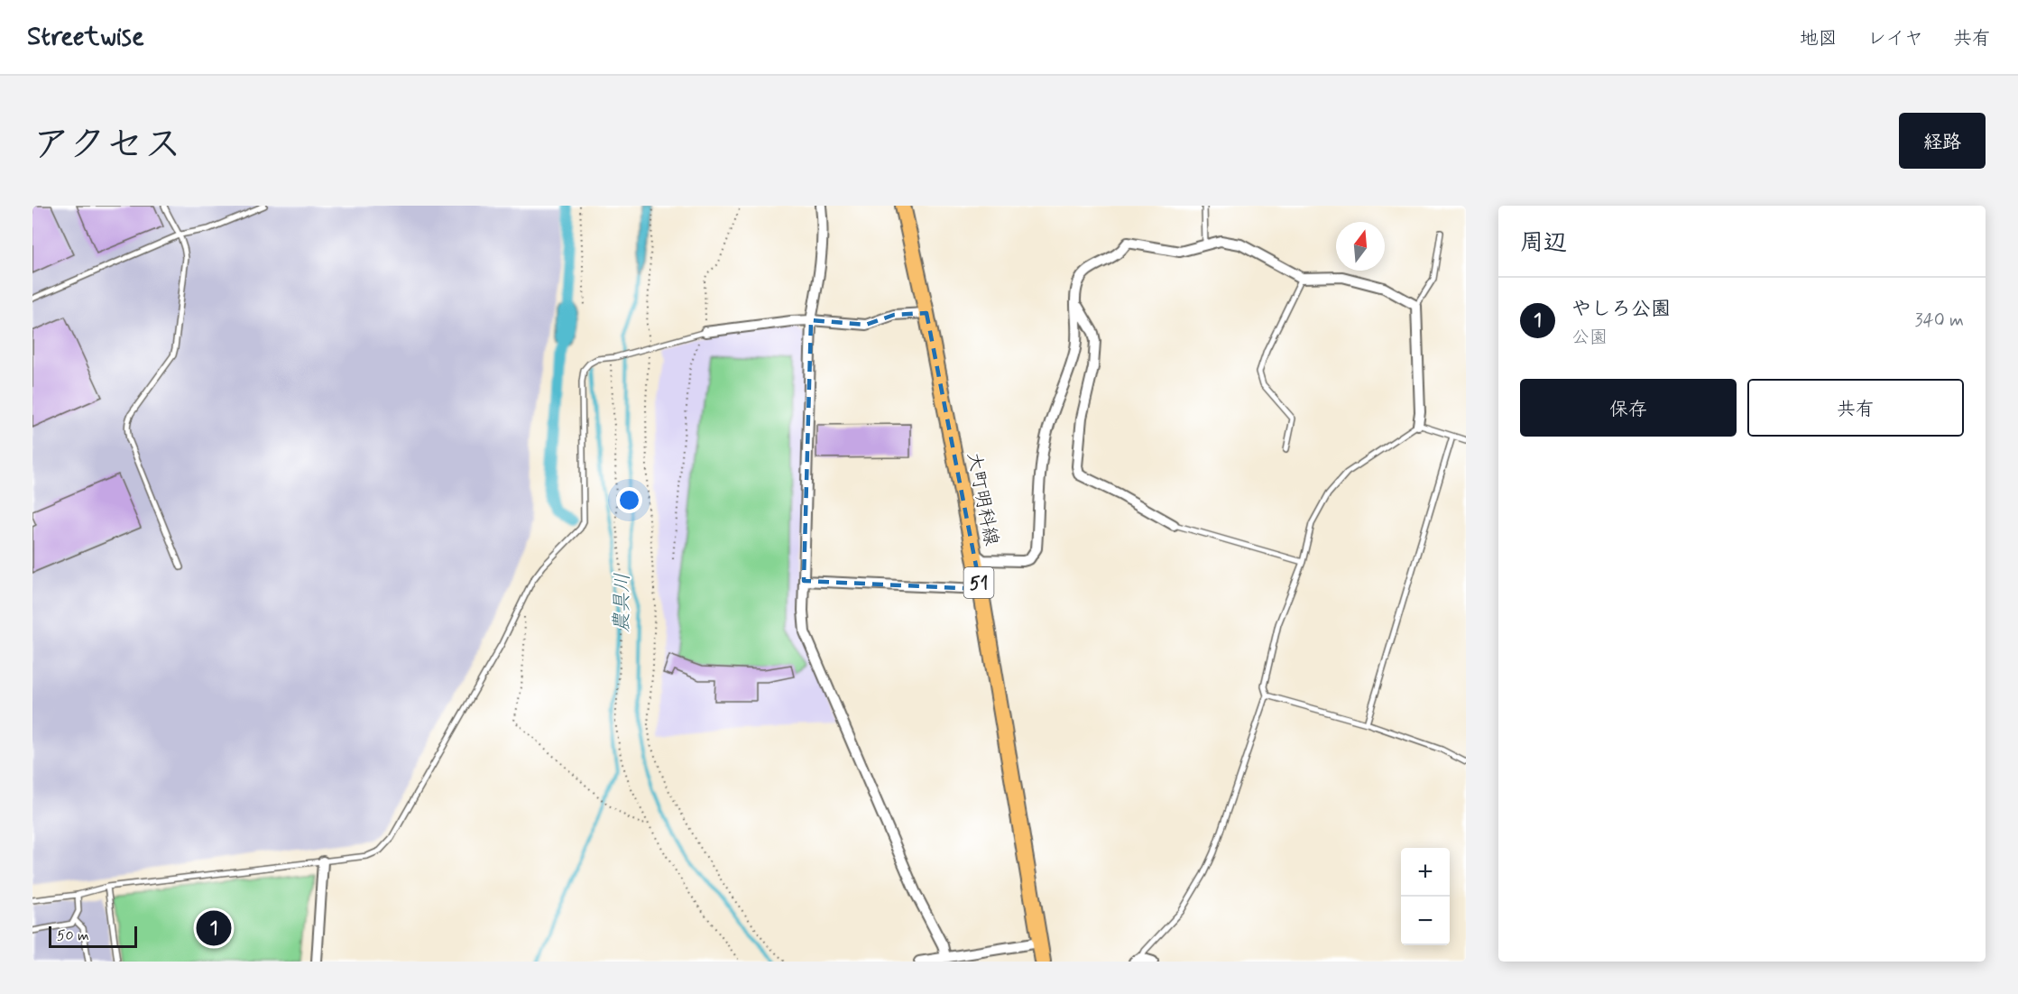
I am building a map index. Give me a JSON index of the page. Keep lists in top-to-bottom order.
{
  "streets": {
    "main road": ["大町明科線", "51"]
  },
  "water": ["農具川"],
  "scale_bar": "50 m",
  "north": "top",
  "page": {
    "header": "Streetwise",
    "nav": ["地図", "レイヤ", "共有"],
    "title": "アクセス",
    "buttons": [
      "経路",
      ["保存", "共有"]
    ],
    "heading": "周辺",
    "list": [
      {
        "mark": "1",
        "name": "やしろ公園",
        "note": "公園",
        "value": "340 m"
      }
    ],
    "map_buttons": ["+", "−"],
    "pins": "1",
    "scale": "50 m"
  }
}
